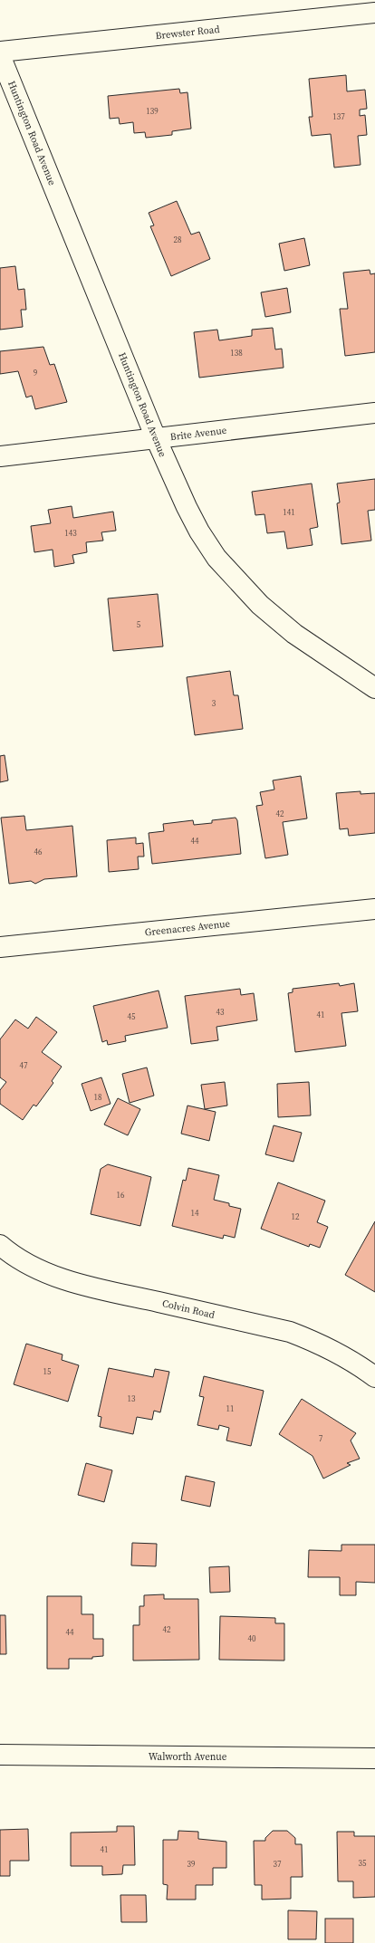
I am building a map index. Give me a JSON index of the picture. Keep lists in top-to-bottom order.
{
  "streets": {
    "street": [
      "Brewster Road",
      "Huntington Road Avenue",
      "Brite Avenue",
      "Greenacres Avenue",
      "Colvin Road",
      "Walworth Avenue"
    ]
  },
  "crossings": [
    ["Huntington Road Avenue", "Brite Avenue"]
  ],
  "house_numbers": [
    "139",
    "137",
    "28",
    "138",
    "9",
    "141",
    "143",
    "5",
    "3",
    "42",
    "44",
    "46",
    "43",
    "41",
    "45",
    "47",
    "18",
    "16",
    "14",
    "12",
    "15",
    "13",
    "11",
    "7",
    "42",
    "44",
    "40",
    "41",
    "35",
    "39",
    "37"
  ]
}
